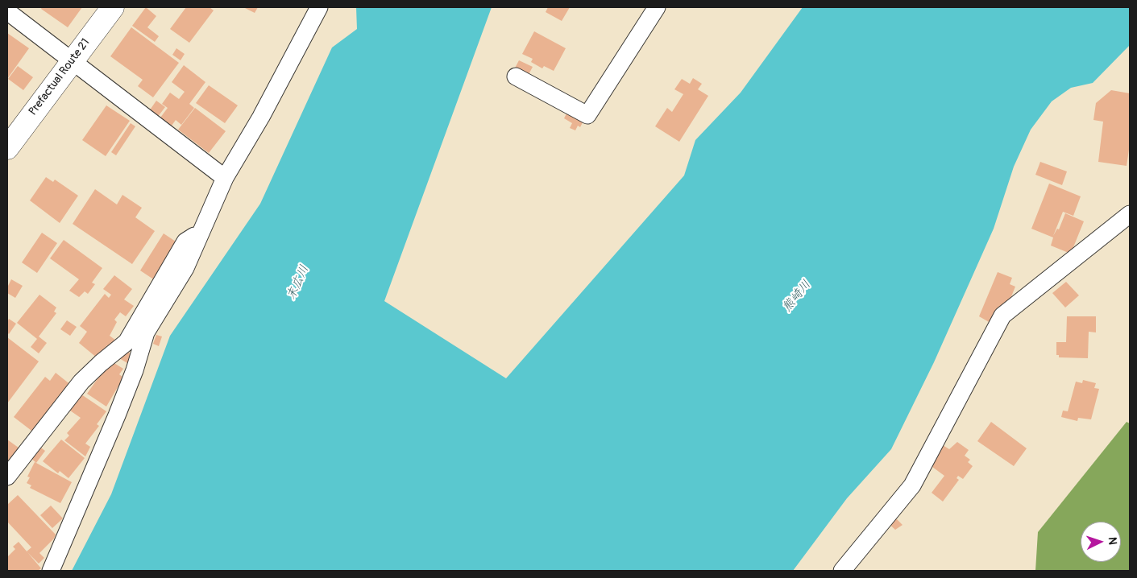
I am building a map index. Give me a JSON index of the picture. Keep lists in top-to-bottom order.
{
  "streets": {
    "main road": ["Prefactual Route 21"]
  },
  "water": ["末広川", "熊崎川"],
  "north": "right"
}
